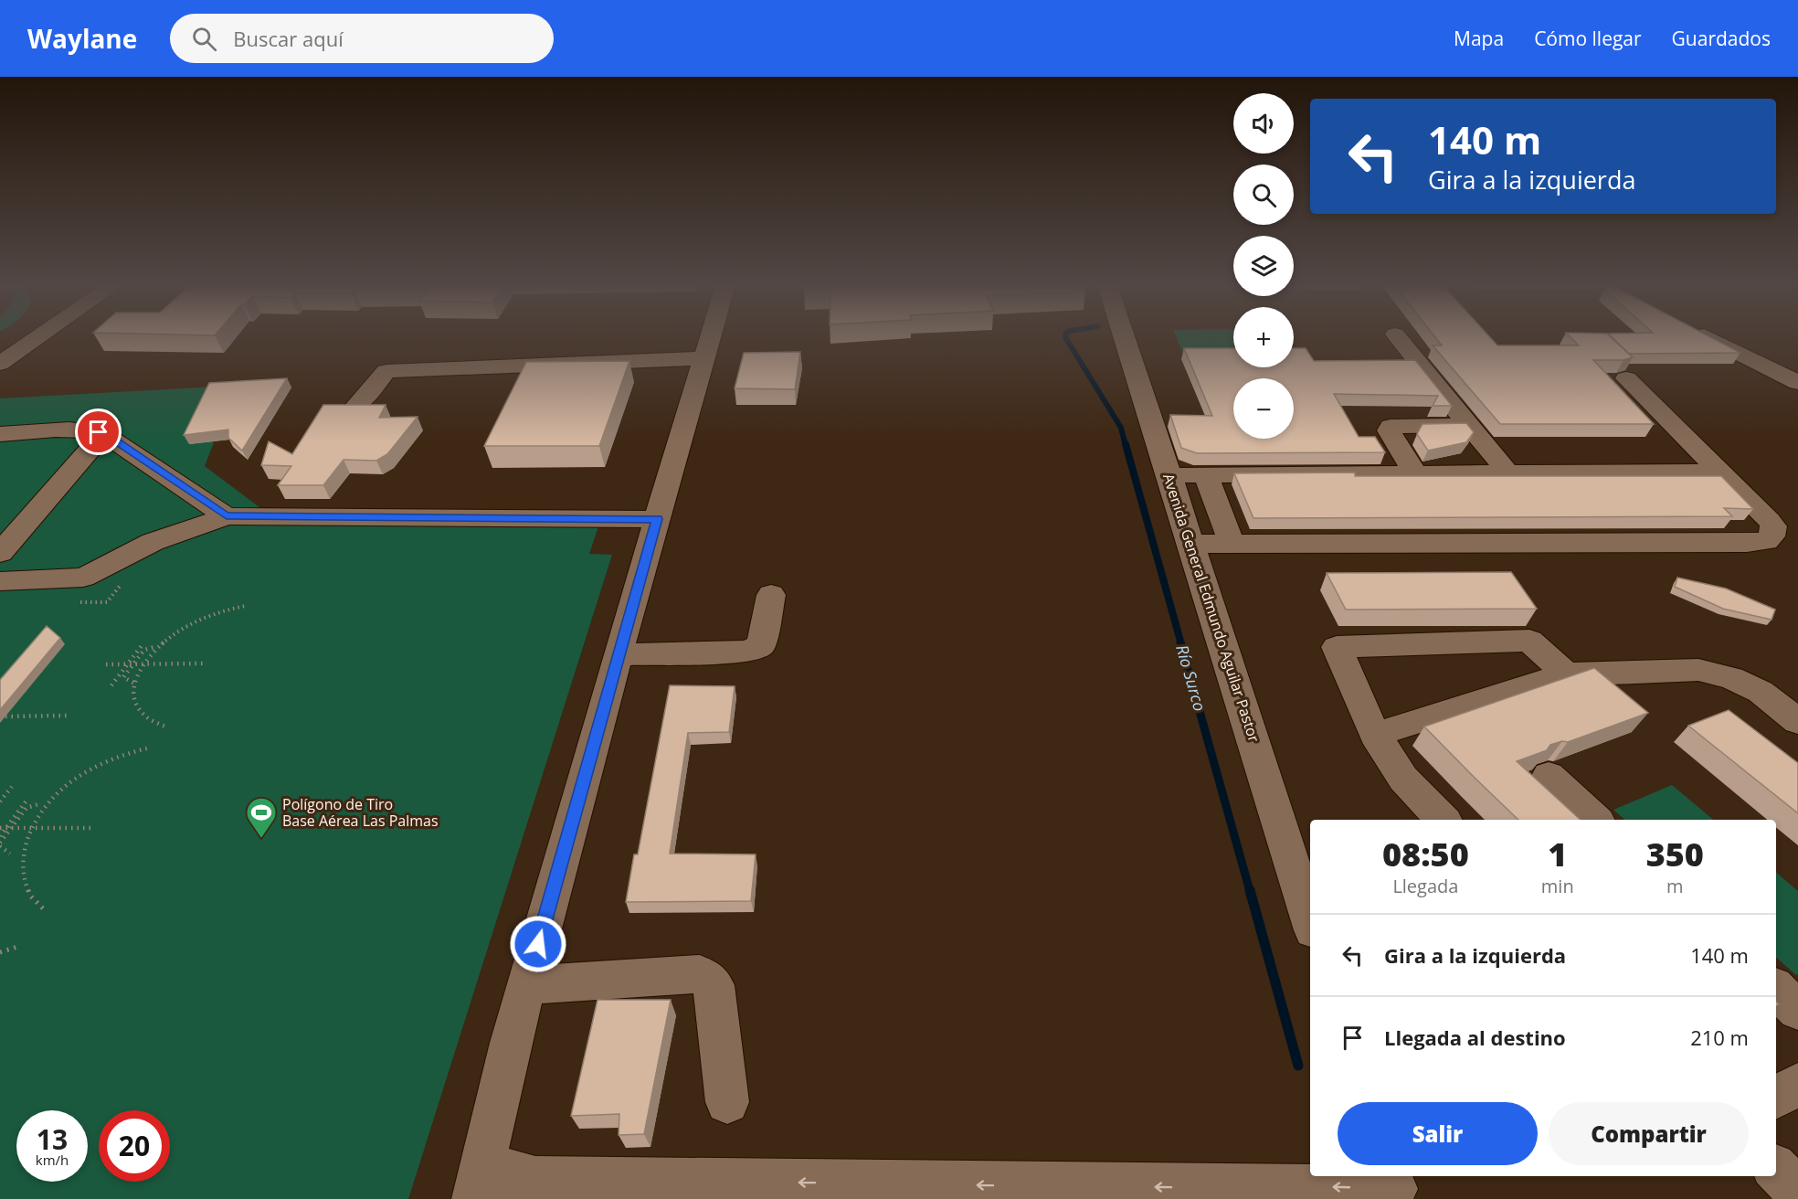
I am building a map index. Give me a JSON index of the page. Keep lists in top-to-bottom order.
{
  "streets": {
    "street": ["Avenida General Edmundo Aguilar Pastor"]
  },
  "water": ["Río Surco"],
  "places": {
    "sports": ["Polígono de Tiro Base Aérea Las Palmas"]
  },
  "page": {
    "header": "Waylane",
    "search": "Buscar aquí",
    "nav": ["Mapa", "Cómo llegar", "Guardados"],
    "map_buttons": ["+", "−"],
    "turn": ["140 m", "Gira a la izquierda"],
    "eta": [
      "08:50",
      "Llegada",
      "1",
      "min",
      "350",
      "m"
    ],
    "list": [
      {
        "name": "Gira a la izquierda",
        "value": "140 m"
      },
      {
        "name": "Llegada al destino",
        "value": "210 m"
      }
    ],
    "buttons": ["Salir", "Compartir"],
    "speed": "13 km/h",
    "limit": "20"
  }
}
